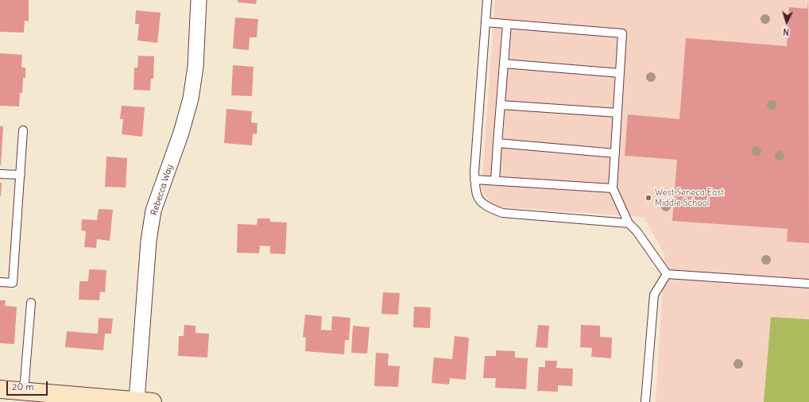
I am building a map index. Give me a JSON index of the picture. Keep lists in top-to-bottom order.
{
  "streets": {
    "street": ["Rebecca Way"]
  },
  "places": ["West Seneca East Middle School"],
  "scale_bar": "20 m",
  "north": "bottom"
}
